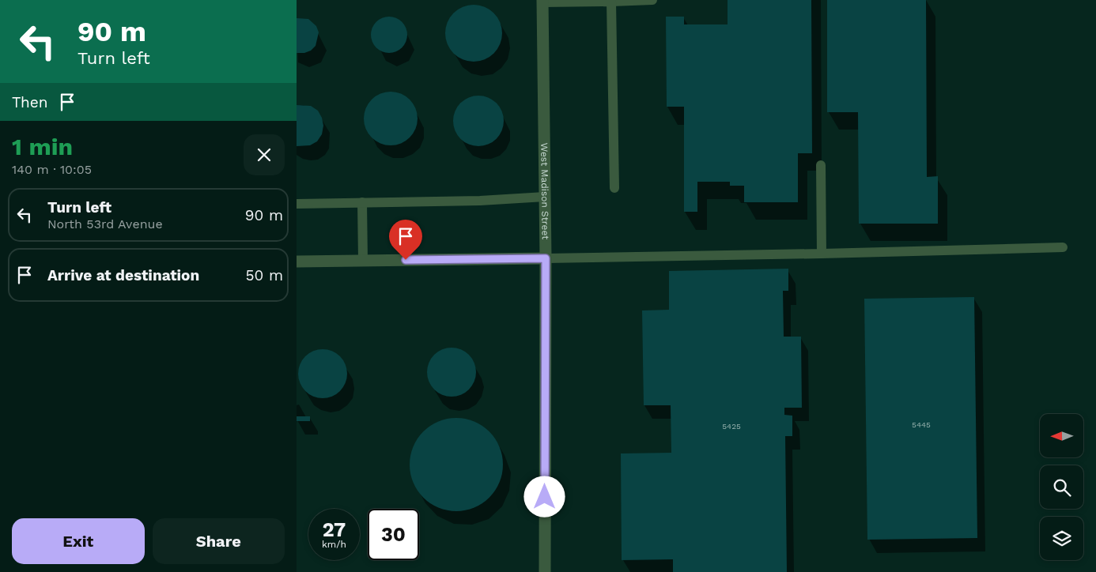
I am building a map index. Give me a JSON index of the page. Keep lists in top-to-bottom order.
{
  "streets": {
    "street": ["West Madison Street"]
  },
  "house_numbers": ["5445", "5425"],
  "north": "left",
  "page": {
    "turn": ["90 m", "Turn left"],
    "then": "Then",
    "heading": ["1 min", "140 m · 10:05"],
    "list": [
      {
        "name": "Turn left",
        "note": "North 53rd Avenue",
        "value": "90 m"
      },
      {
        "name": "Arrive at destination",
        "value": "50 m"
      }
    ],
    "speed": "27 km/h",
    "limit": "30",
    "buttons": ["Exit", "Share"]
  }
}
